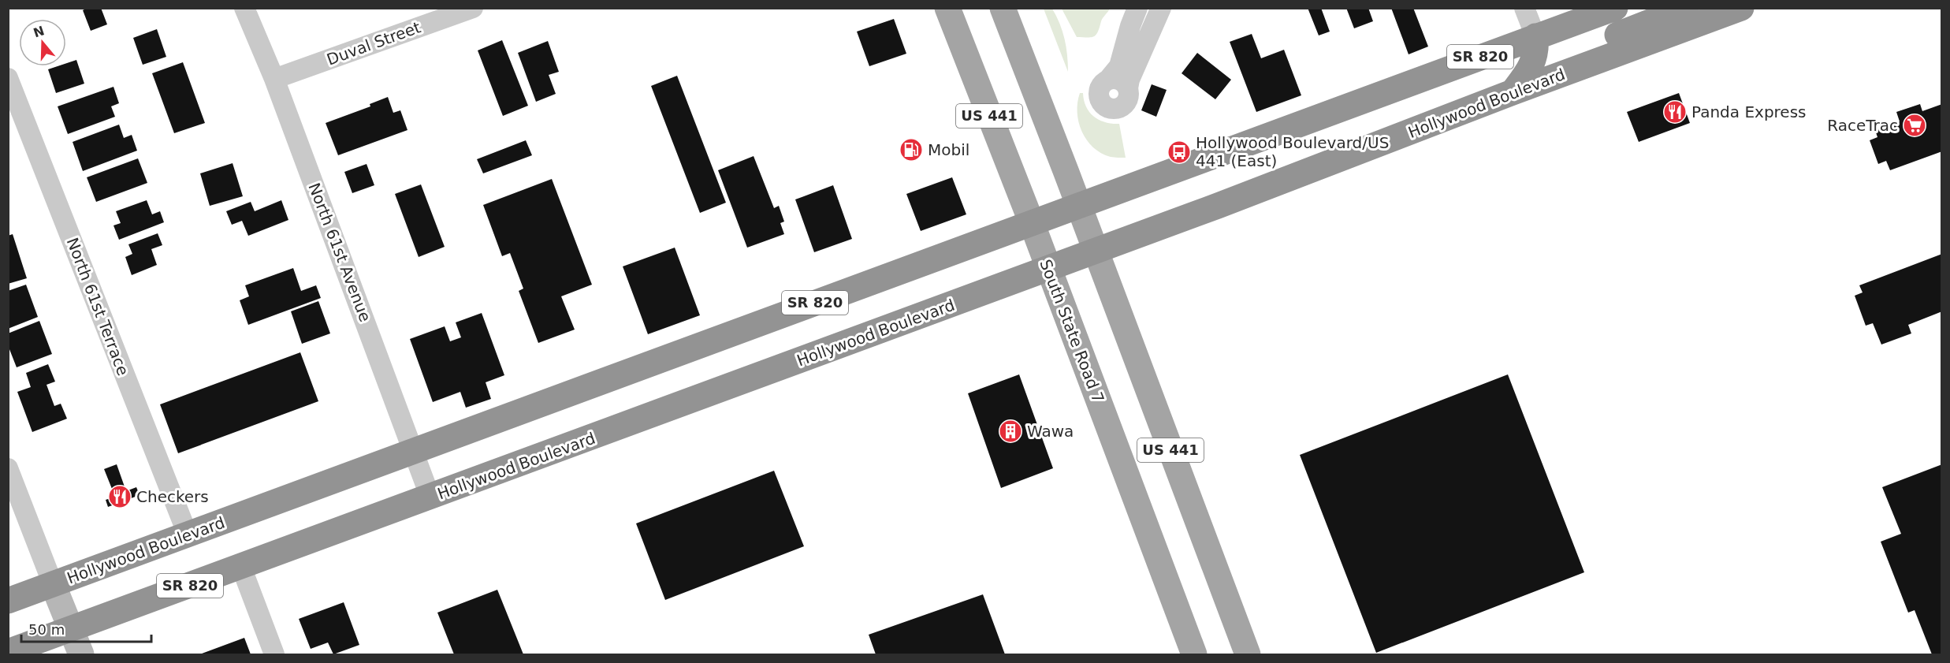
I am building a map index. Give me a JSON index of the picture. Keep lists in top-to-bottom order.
{
  "streets": {
    "highway": ["SR 820", "Hollywood Boulevard"],
    "main road": ["US 441", "South State Road 7"],
    "street": ["Duval Street", "North 61st Avenue", "North 61st Terrace"]
  },
  "crossings": [
    ["Duval Street", "North 61st Avenue"],
    ["Hollywood Boulevard", "US 441"],
    ["Hollywood Boulevard", "North 61st Avenue"],
    ["Hollywood Boulevard", "North 61st Terrace"],
    ["Hollywood Boulevard", "South State Road 7"]
  ],
  "places": {
    "restaurant": ["Panda Express", "Checkers"],
    "supermarket": ["RaceTrac"],
    "fuel station": ["Mobil"],
    "bus stop": ["Hollywood Boulevard/US 441 (East)"],
    "building": ["Wawa"]
  },
  "scale_bar": "50 m",
  "north": "top"
}
